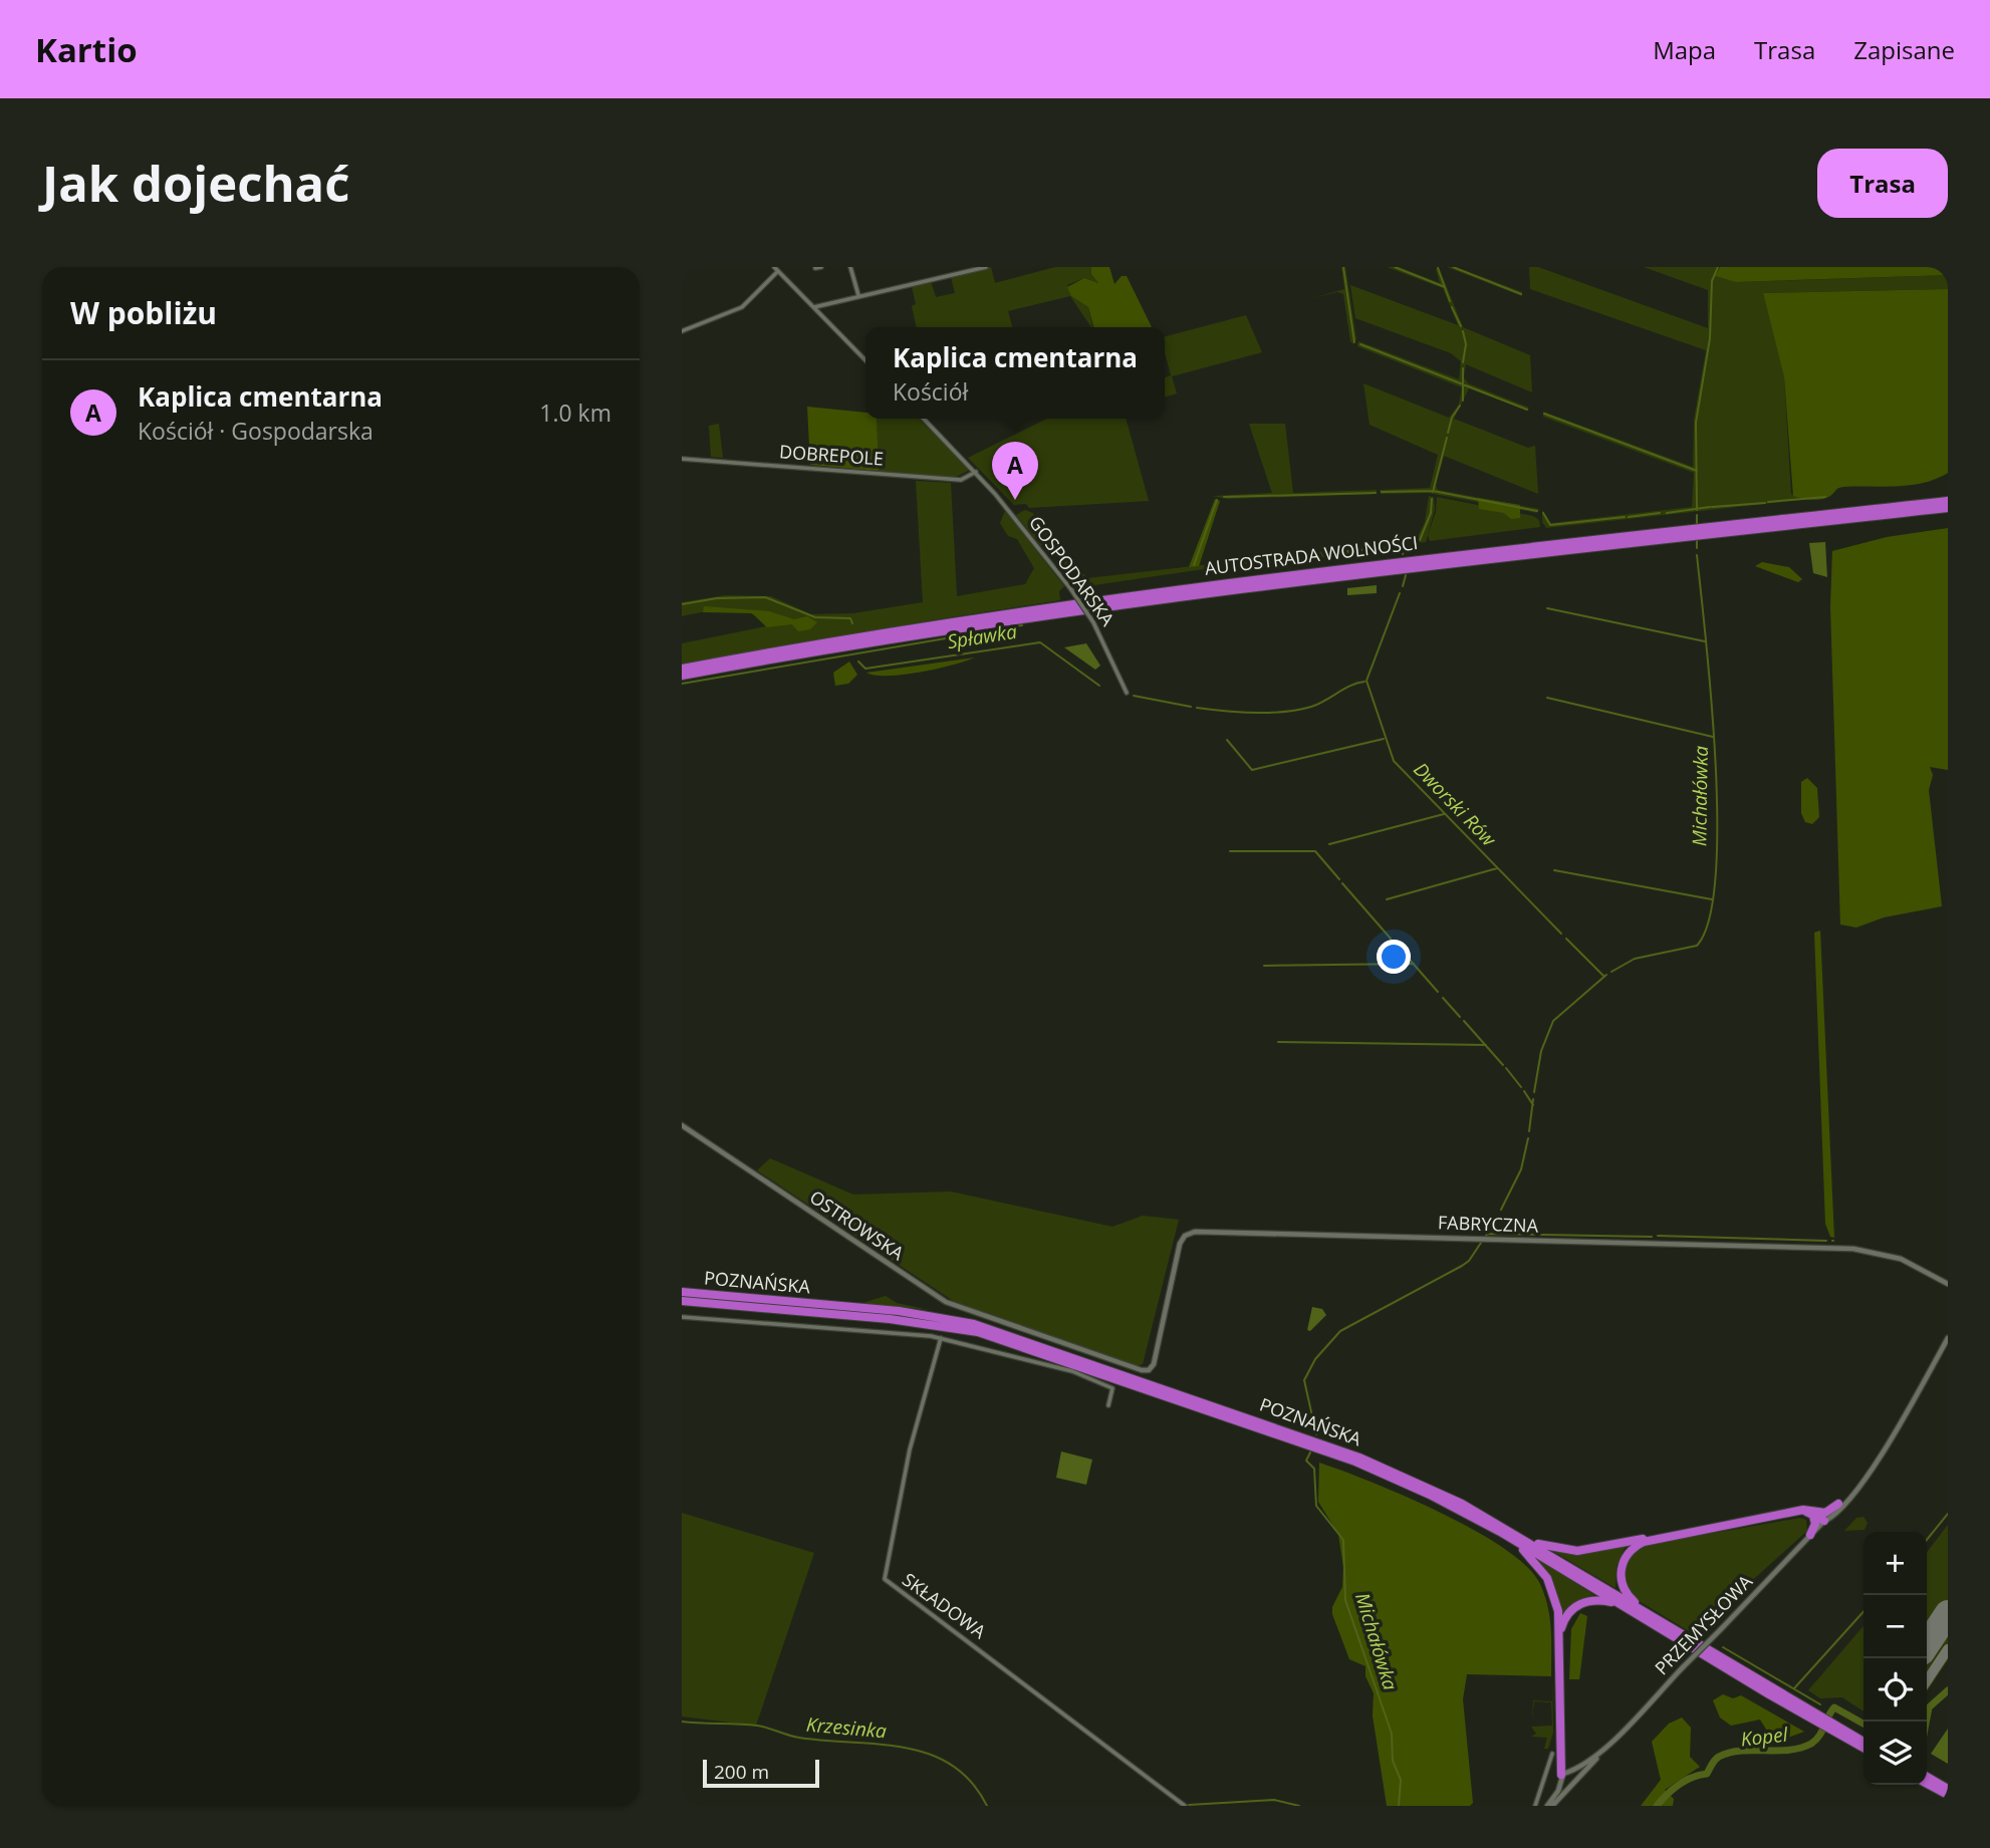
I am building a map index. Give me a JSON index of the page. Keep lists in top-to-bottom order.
{
  "streets": {
    "highway": ["AUTOSTRADA WOLNOŚCI", "POZNAŃSKA"],
    "street": [
      "DOBREPOLE",
      "GOSPODARSKA",
      "FABRYCZNA",
      "OSTROWSKA",
      "SKŁADOWA",
      "PRZEMYSŁOWA"
    ]
  },
  "crossings": [
    ["DOBREPOLE", "GOSPODARSKA"],
    ["FABRYCZNA", "OSTROWSKA"]
  ],
  "water": [
    "Spławka",
    "Michałówka",
    "Dworski Rów",
    "Krzesinka",
    "Kopel"
  ],
  "scale_bar": "200 m",
  "page": {
    "header": "Kartio",
    "nav": ["Mapa", "Trasa", "Zapisane"],
    "buttons": "Trasa",
    "title": "Jak dojechać",
    "heading": "W pobliżu",
    "popup": ["Kaplica cmentarna", "Kościół"],
    "list": [
      {
        "mark": "A",
        "name": "Kaplica cmentarna",
        "note": "Kościół · Gospodarska",
        "value": "1.0 km"
      }
    ],
    "pins": "A",
    "map_buttons": ["+", "−"],
    "scale": "200 m"
  }
}
